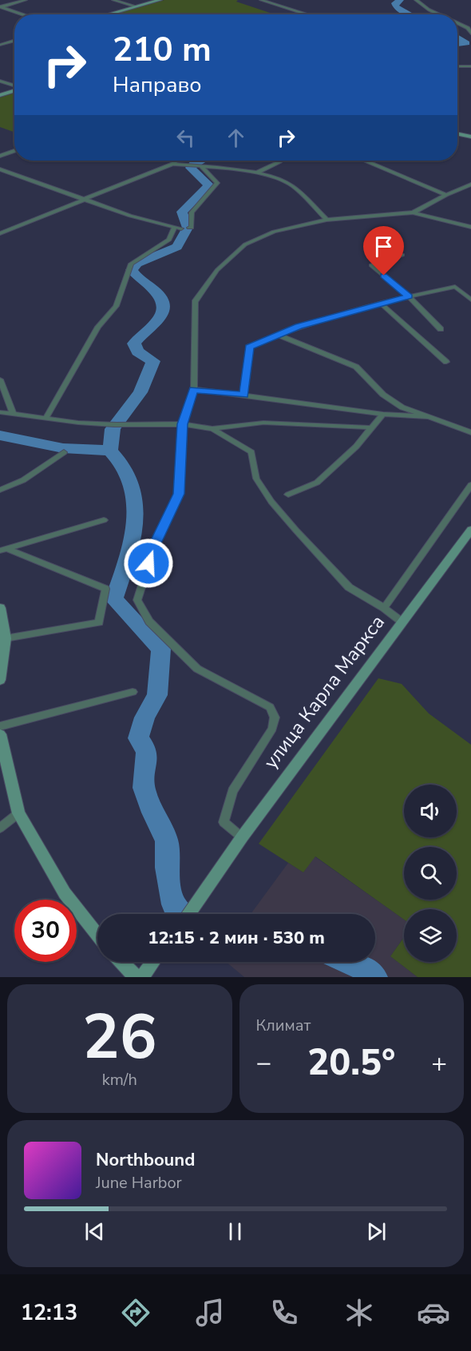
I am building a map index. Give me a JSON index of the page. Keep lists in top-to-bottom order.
{
  "streets": {
    "main road": ["улица Карла Маркса"]
  },
  "page": {
    "turn": ["210 m", "Направо"],
    "limit": "30",
    "trip": "12:15 · 2 мин · 530 m",
    "tile": [
      ["26", "km/h"],
      "Климат"
    ],
    "heat": ["−", "20.5°", "+"],
    "song": ["Northbound", "June Harbor"],
    "tabs": "12:13"
  }
}
